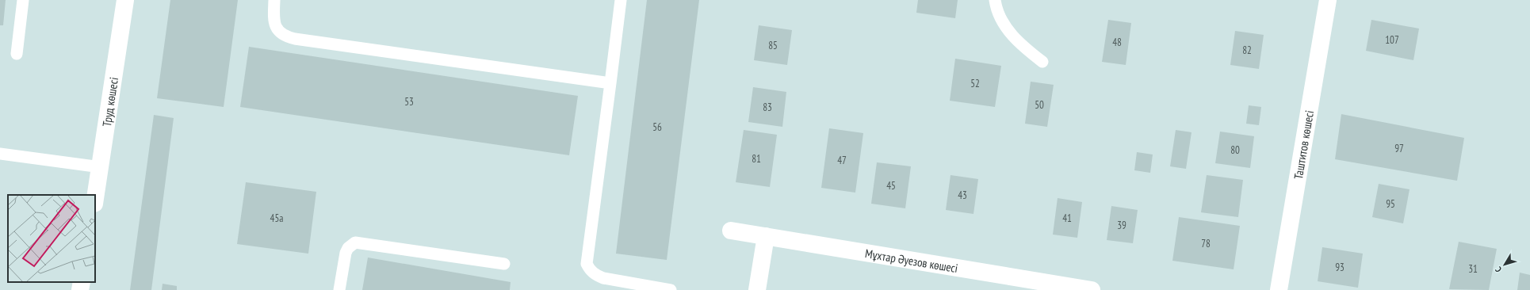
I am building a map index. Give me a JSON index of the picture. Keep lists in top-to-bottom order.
{
  "streets": {
    "street": ["Труд көшесі", "Таштитов көшесі", "Мұхтар Әуезов көшесі"]
  },
  "house_numbers": [
    "107",
    "48",
    "85",
    "82",
    "52",
    "53",
    "50",
    "83",
    "56",
    "97",
    "80",
    "81",
    "47",
    "45",
    "43",
    "95",
    "45а",
    "41",
    "39",
    "78",
    "93",
    "31"
  ],
  "north": "bottom left"
}
